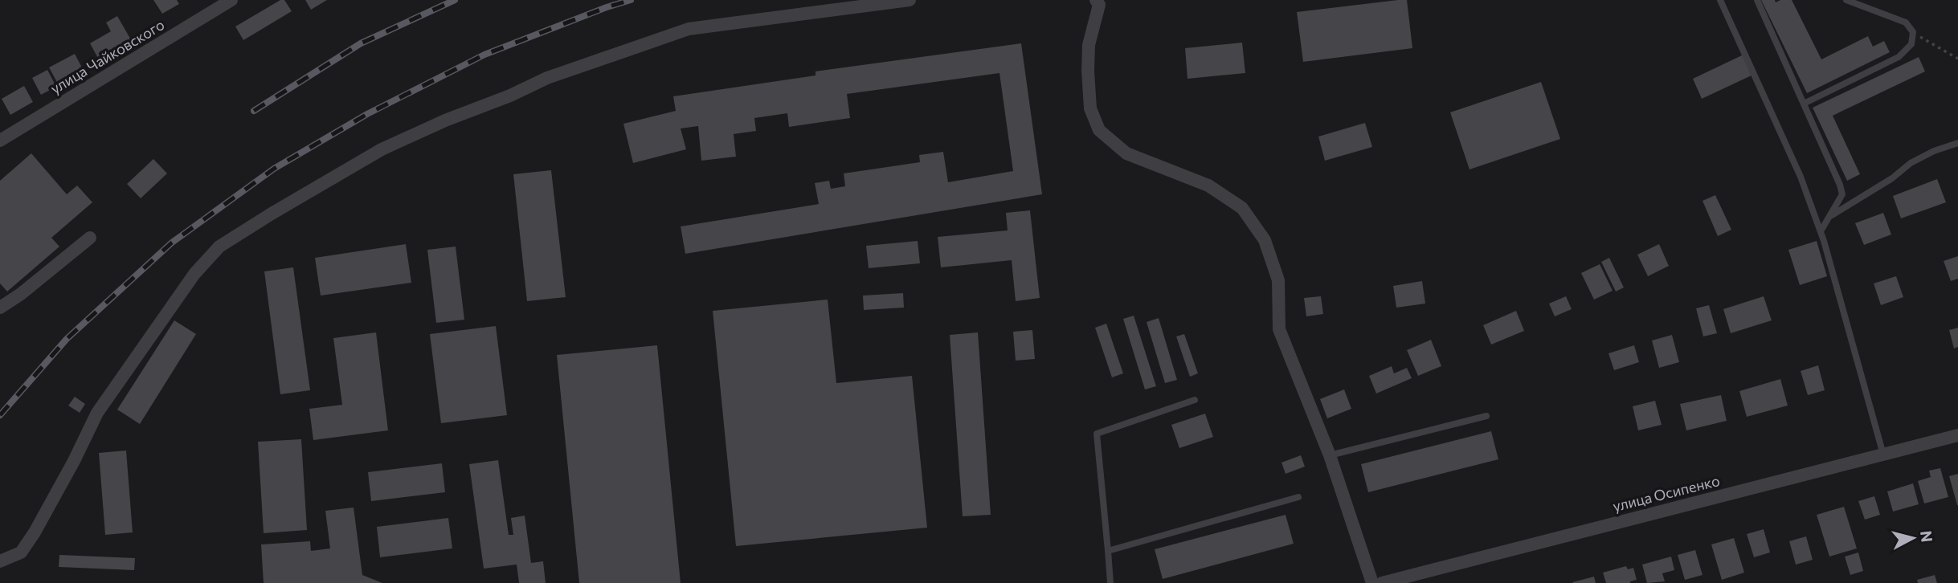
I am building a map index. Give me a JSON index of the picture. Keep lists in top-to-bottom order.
{
  "streets": {
    "street": ["улица Чайковского", "улица Осипенко"]
  },
  "north": "right"
}
